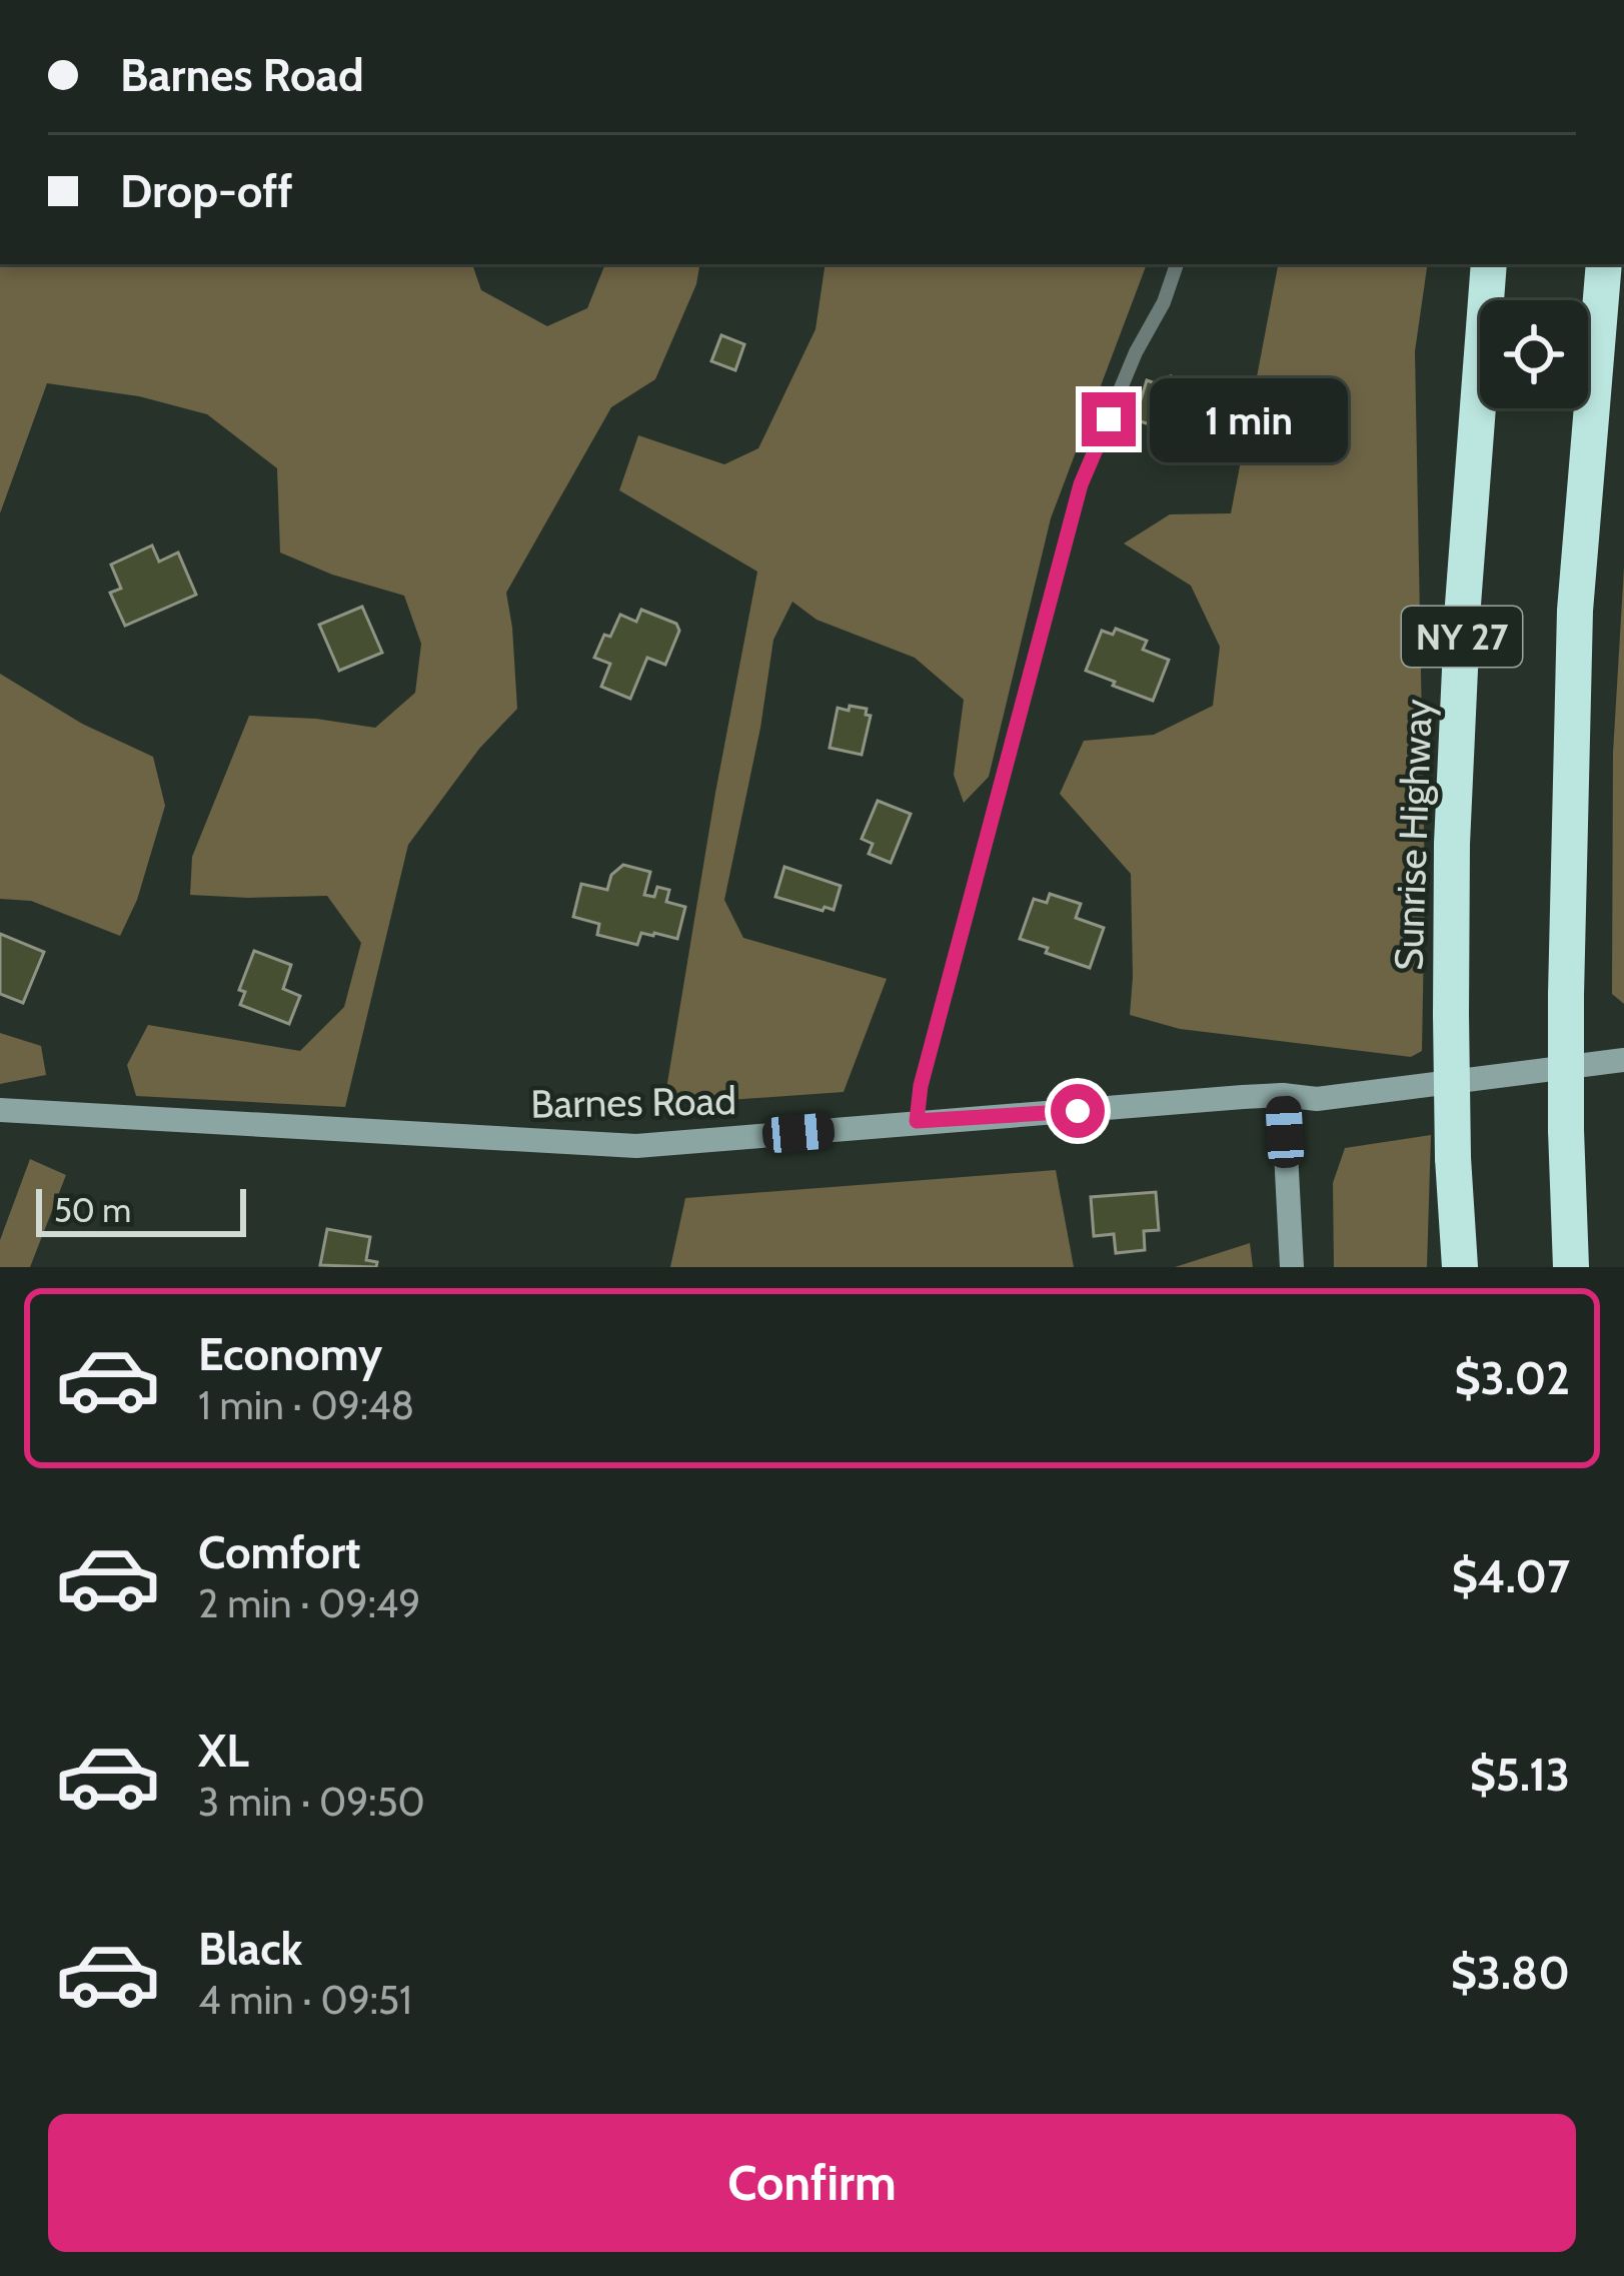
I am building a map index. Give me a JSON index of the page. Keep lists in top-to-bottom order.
{
  "streets": {
    "highway": ["NY 27", "Sunrise Highway"],
    "street": ["Barnes Road"]
  },
  "scale_bar": "50 m",
  "page": {
    "banner": ["Barnes Road", "Drop-off"],
    "bubble": "1 min",
    "scale": "50 m",
    "list": [
      {
        "name": "Economy",
        "note": "1 min · 09:48",
        "value": "$3.02"
      },
      {
        "name": "Comfort",
        "note": "2 min · 09:49",
        "value": "$4.07"
      },
      {
        "name": "XL",
        "note": "3 min · 09:50",
        "value": "$5.13"
      },
      {
        "name": "Black",
        "note": "4 min · 09:51",
        "value": "$3.80"
      }
    ],
    "buttons": "Confirm"
  }
}
